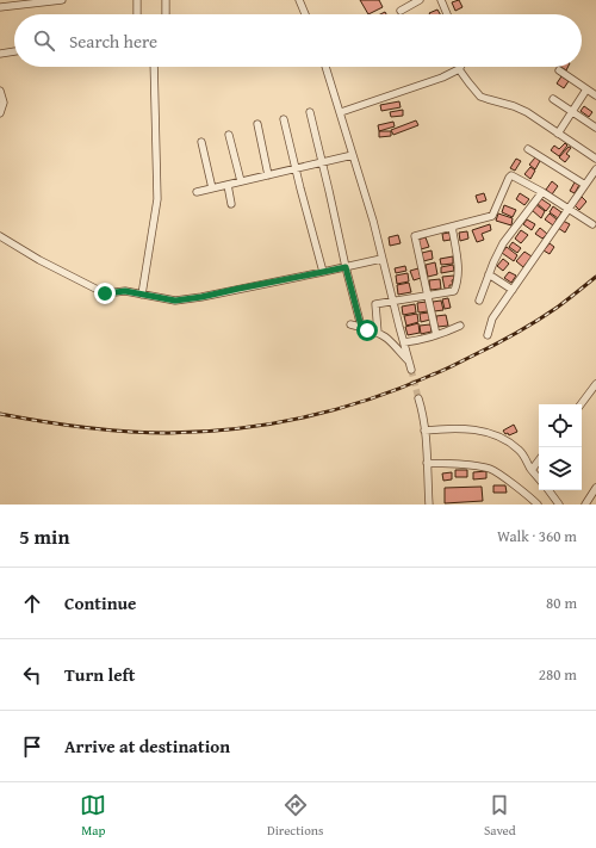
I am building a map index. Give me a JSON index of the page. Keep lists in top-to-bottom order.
{
  "page": {
    "search": "Search here",
    "heading": ["5 min", "Walk · 360 m"],
    "list": [
      ["Continue", "80 m"],
      ["Turn left", "280 m"],
      "Arrive at destination"
    ],
    "nav": ["Map", "Directions", "Saved"]
  }
}
